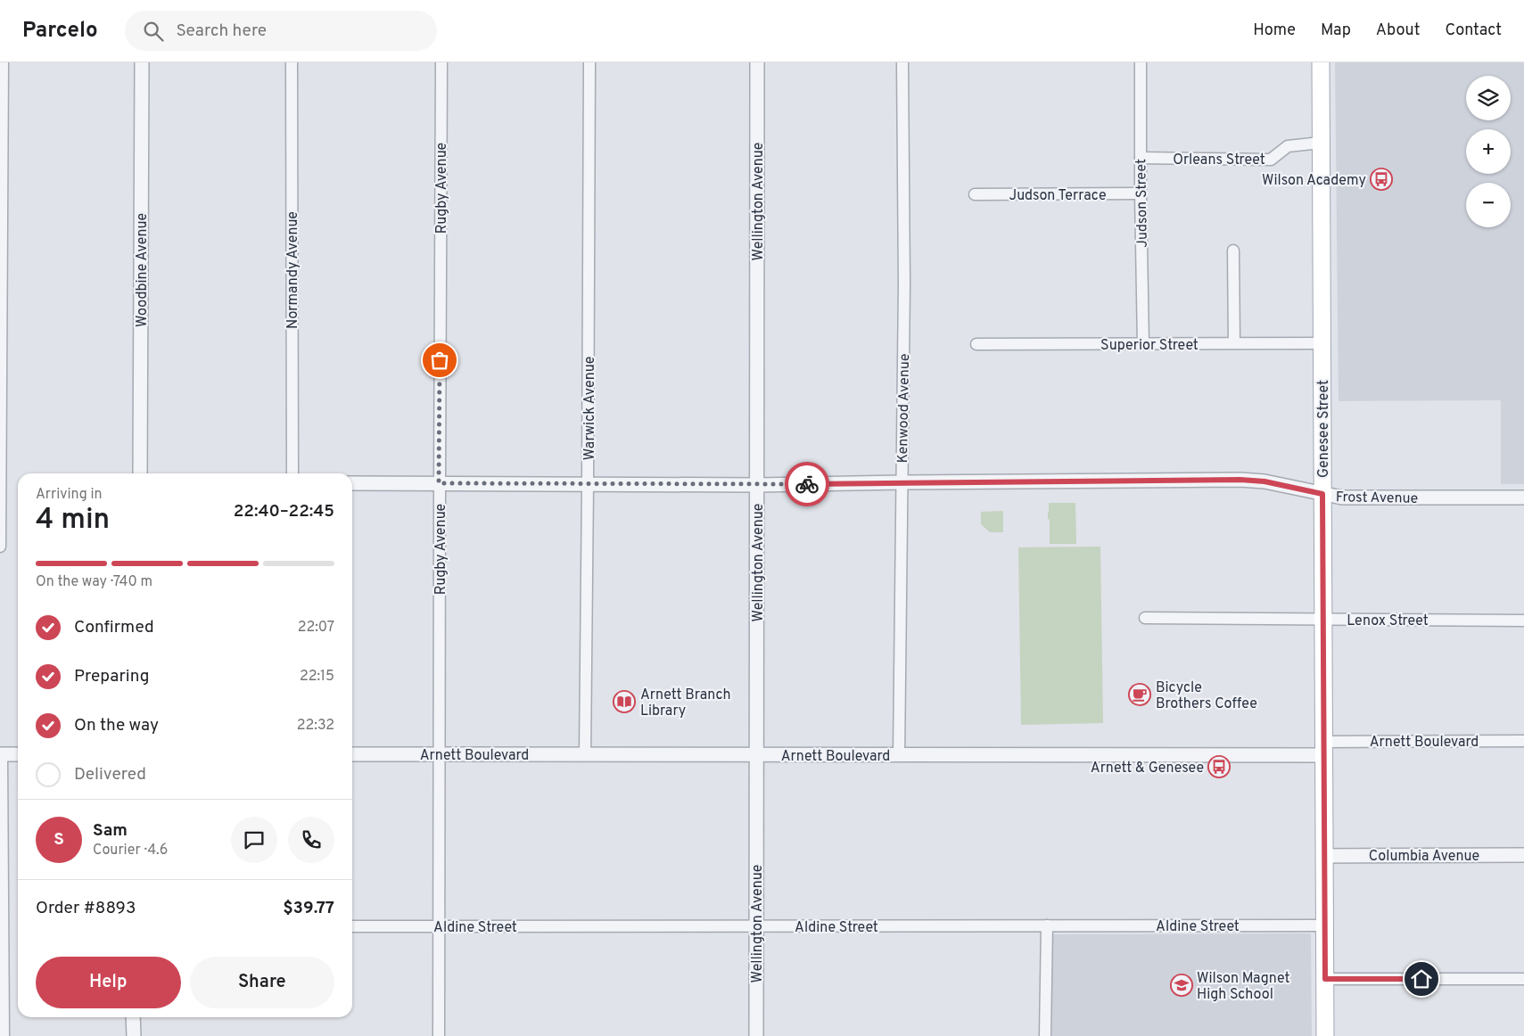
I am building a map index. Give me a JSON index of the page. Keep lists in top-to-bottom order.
{
  "streets": {
    "main road": ["Genesee Street"],
    "street": [
      "Orleans Street",
      "Rugby Avenue",
      "Judson Terrace",
      "Wellington Avenue",
      "Judson Street",
      "Woodbine Avenue",
      "Normandy Avenue",
      "Superior Street",
      "Warwick Avenue",
      "Kenwood Avenue",
      "Frost Avenue",
      "Lenox Street",
      "Arnett Boulevard",
      "Columbia Avenue",
      "Aldine Street"
    ]
  },
  "crossings": [
    ["Orleans Street", "Judson Street"],
    ["Orleans Street", "Genesee Street"],
    ["Rugby Avenue", "Frost Avenue"],
    ["Rugby Avenue", "Arnett Boulevard"],
    ["Rugby Avenue", "Aldine Street"],
    ["Judson Terrace", "Judson Street"],
    ["Wellington Avenue", "Frost Avenue"],
    ["Wellington Avenue", "Arnett Boulevard"],
    ["Wellington Avenue", "Aldine Street"],
    ["Judson Street", "Superior Street"],
    ["Superior Street", "Genesee Street"],
    ["Warwick Avenue", "Frost Avenue"],
    ["Warwick Avenue", "Arnett Boulevard"],
    ["Kenwood Avenue", "Frost Avenue"],
    ["Kenwood Avenue", "Arnett Boulevard"],
    ["Genesee Street", "Frost Avenue"],
    ["Genesee Street", "Lenox Street"],
    ["Genesee Street", "Arnett Boulevard"],
    ["Genesee Street", "Columbia Avenue"],
    ["Genesee Street", "Aldine Street"]
  ],
  "places": {
    "bus stop": ["Wilson Academy", "Arnett & Genesee"],
    "cafe": ["Bicycle Brothers Coffee"],
    "library": ["Arnett Branch Library"],
    "school or university": ["Wilson Magnet High School"]
  },
  "page": {
    "header": "Parcelo",
    "search": "Search here",
    "nav": [
      "Home",
      "Map",
      "About",
      "Contact"
    ],
    "map_buttons": ["+", "−"],
    "heading": ["4 min", "Arriving in", "22:40–22:45"],
    "panel": [
      "Sam",
      "Courier · 4.6",
      "Order #8893",
      "$39.77"
    ],
    "bar": "On the way · 740 m",
    "list": [
      ["Confirmed", "22:07"],
      ["Preparing", "22:15"],
      ["On the way", "22:32"],
      "Delivered"
    ],
    "round": "S",
    "buttons": ["Help", "Share"]
  }
}
